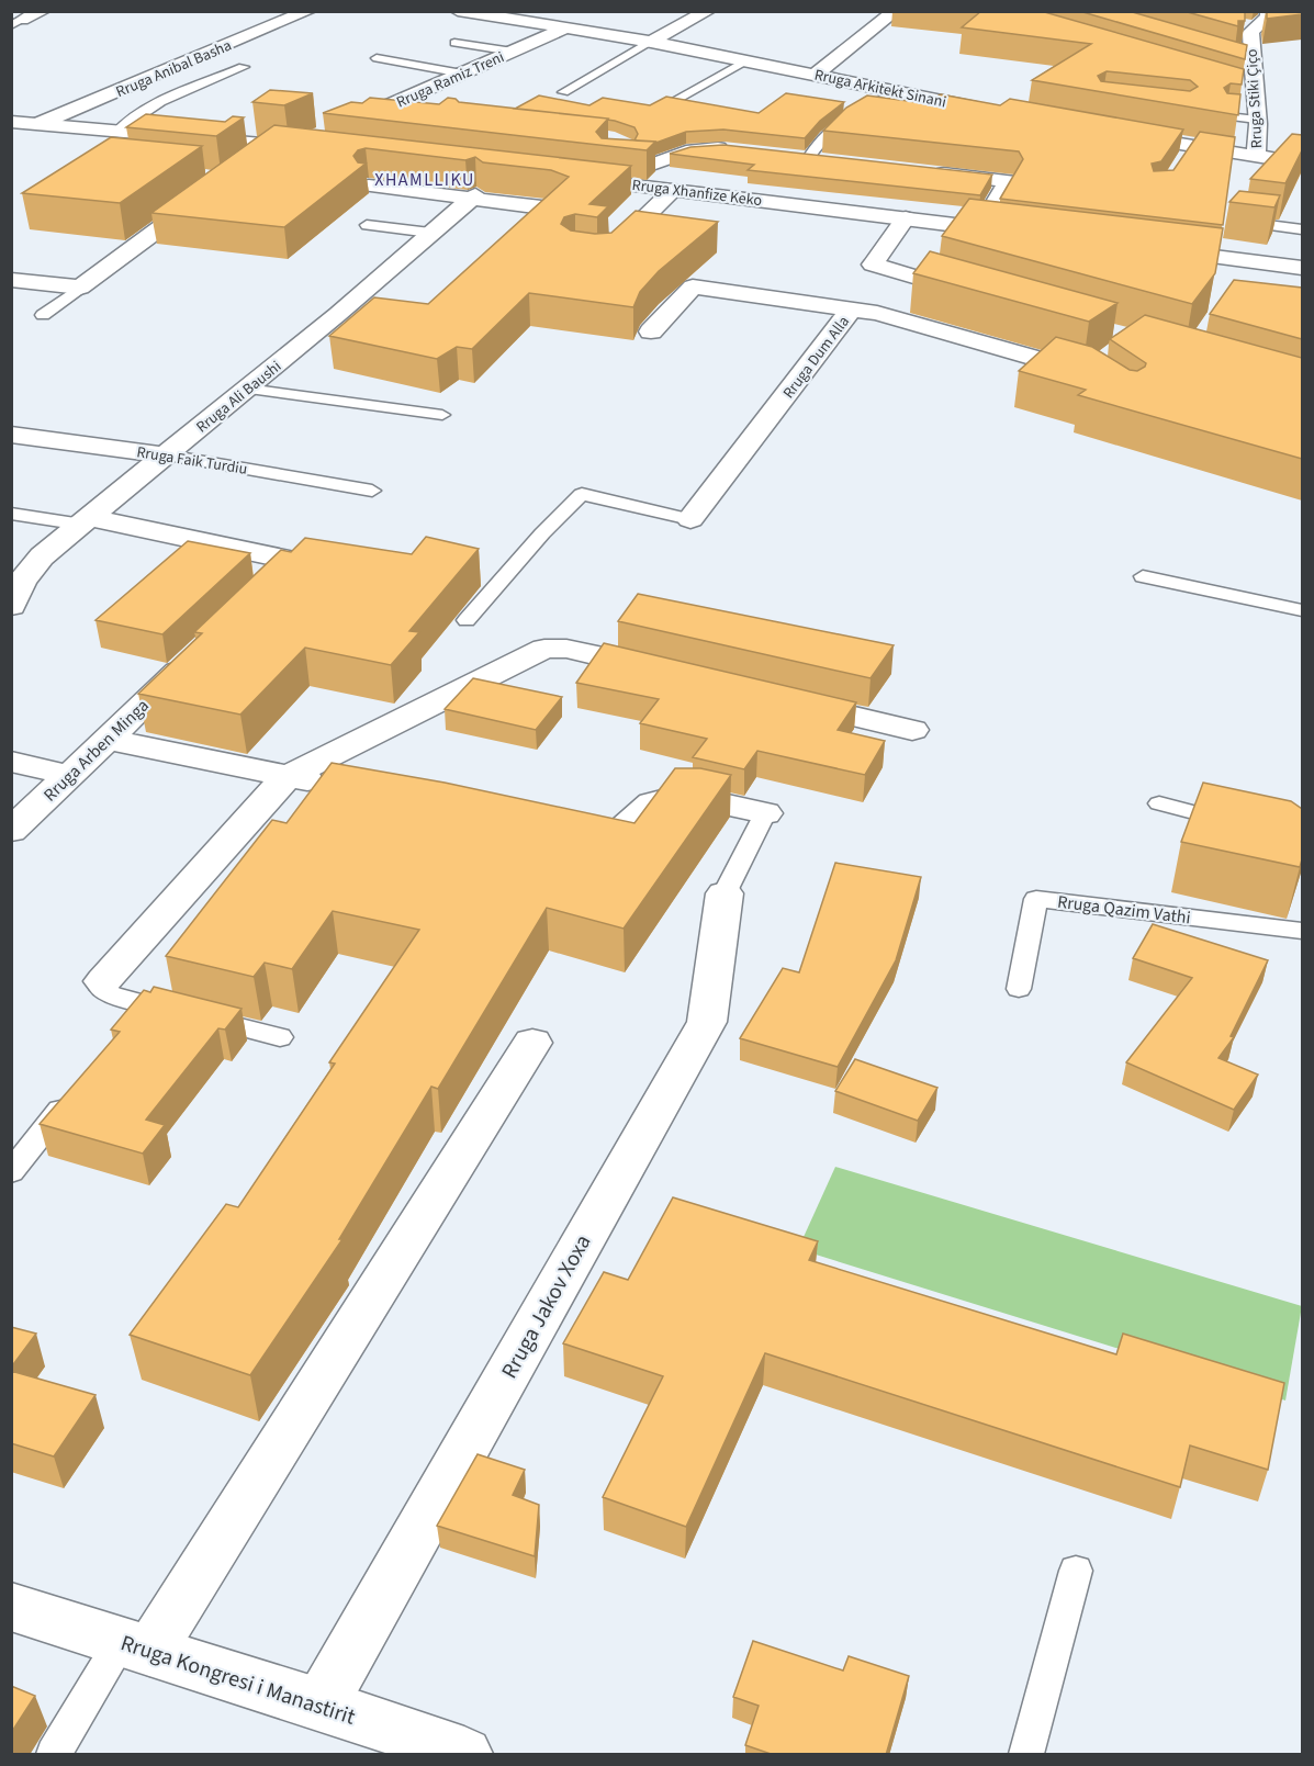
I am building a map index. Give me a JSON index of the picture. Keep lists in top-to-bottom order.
{
  "streets": {
    "street": [
      "Rruga Anibal Basha",
      "Rruga Ramiz Treni",
      "Rruga Arkitekt Sinani",
      "Rruga Stiki Çiço",
      "Rruga Xhanfize Keko",
      "Rruga Dum Alla",
      "Rruga Ali Baushi",
      "Rruga Faik Turdiu",
      "Rruga Arben Minga",
      "Rruga Jakov Xoxa",
      "Rruga Kongresi i Manastirit"
    ],
    "lane": ["Rruga Qazim Vathi"]
  },
  "crossings": [
    ["Rruga Ramiz Treni", "Rruga Arkitekt Sinani"],
    ["Rruga Ali Baushi", "Rruga Faik Turdiu"],
    ["Rruga Jakov Xoxa", "Rruga Kongresi i Manastirit"]
  ],
  "districts": ["XHAMLLIKU"]
}
